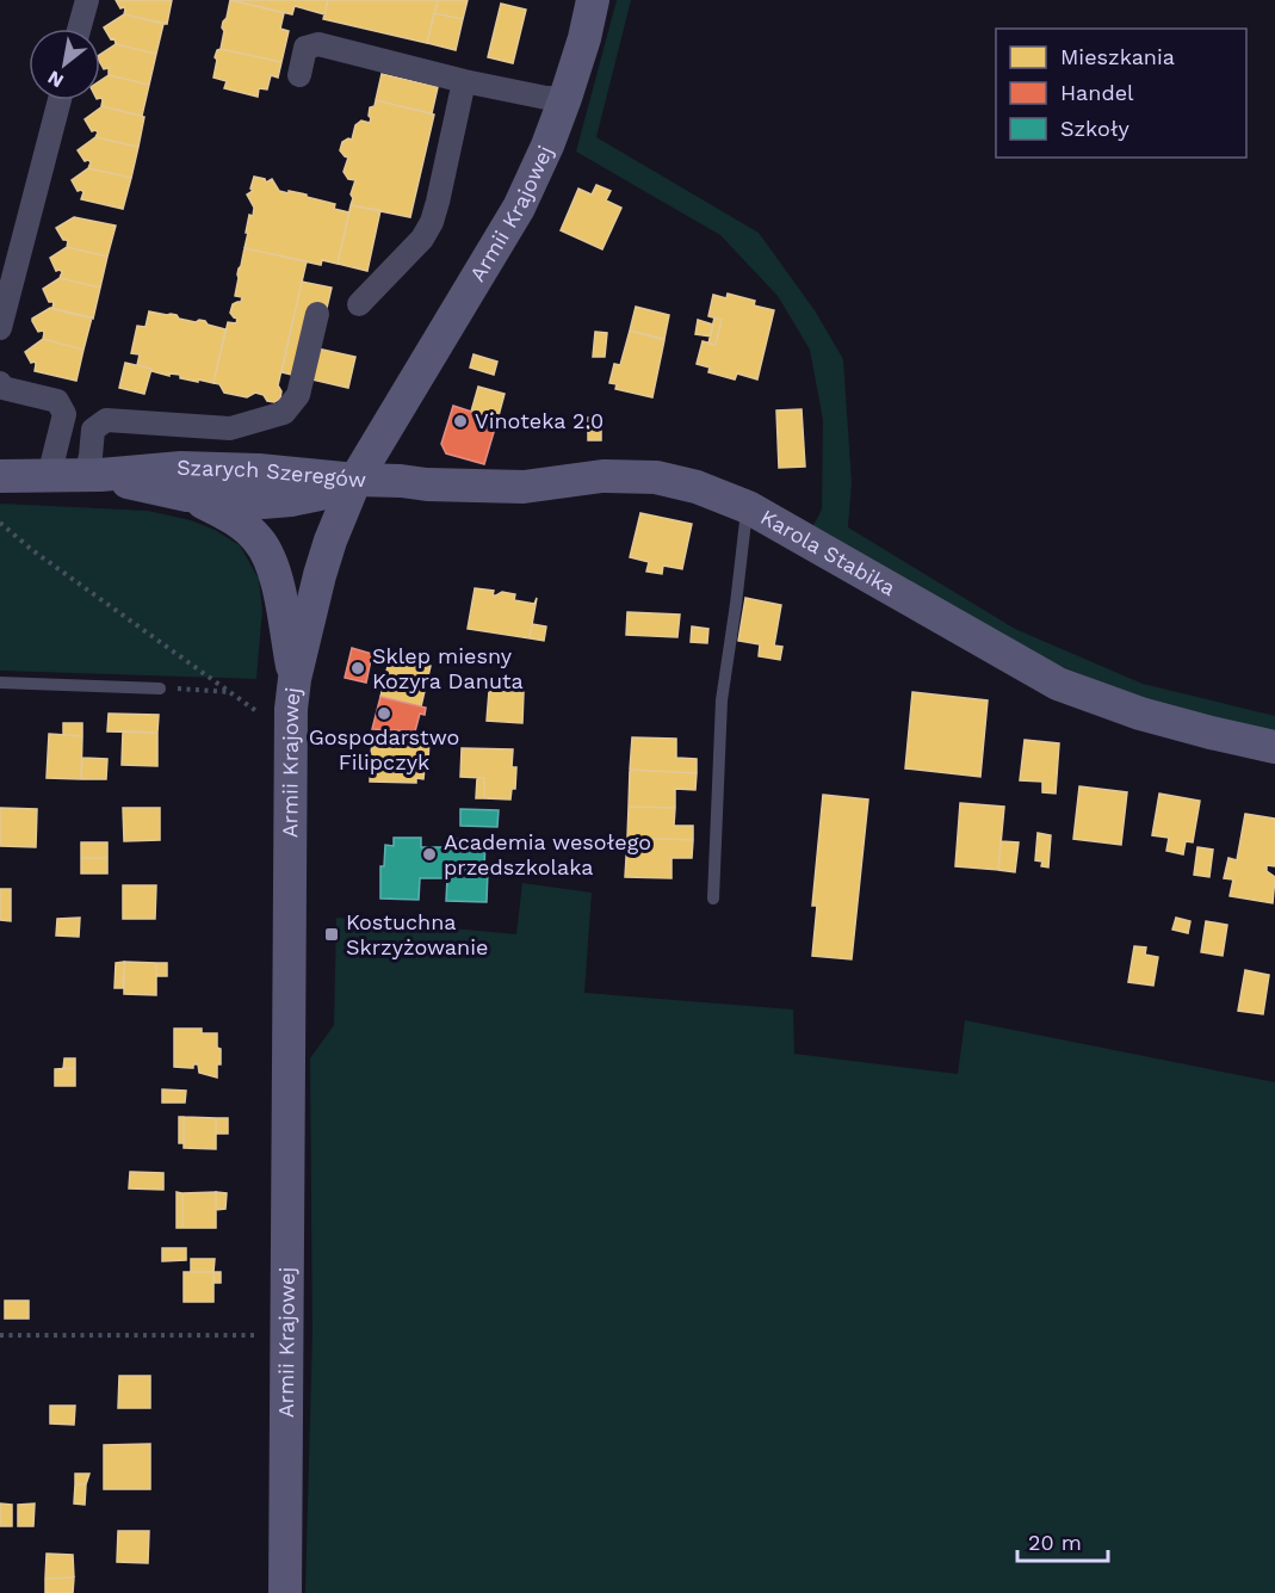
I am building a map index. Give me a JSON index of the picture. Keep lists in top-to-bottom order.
{
  "streets": {
    "street": ["Armii Krajowej", "Szarych Szeregów", "Karola Stabika"]
  },
  "crossings": [
    ["Armii Krajowej", "Szarych Szeregów"],
    ["Armii Krajowej", "Karola Stabika"],
    ["Szarych Szeregów", "Karola Stabika"]
  ],
  "places": {
    "other": [
      "Vinoteka 2.0",
      "Sklep miesny Kozyra Danuta",
      "Gospodarstwo Filipczyk",
      "Academia wesołego przedszkolaka"
    ],
    "transit": ["Kostuchna Skrzyżowanie"]
  },
  "legend": ["Mieszkania", "Handel", "Szkoły"],
  "scale_bar": "20 m",
  "north": "bottom left"
}
